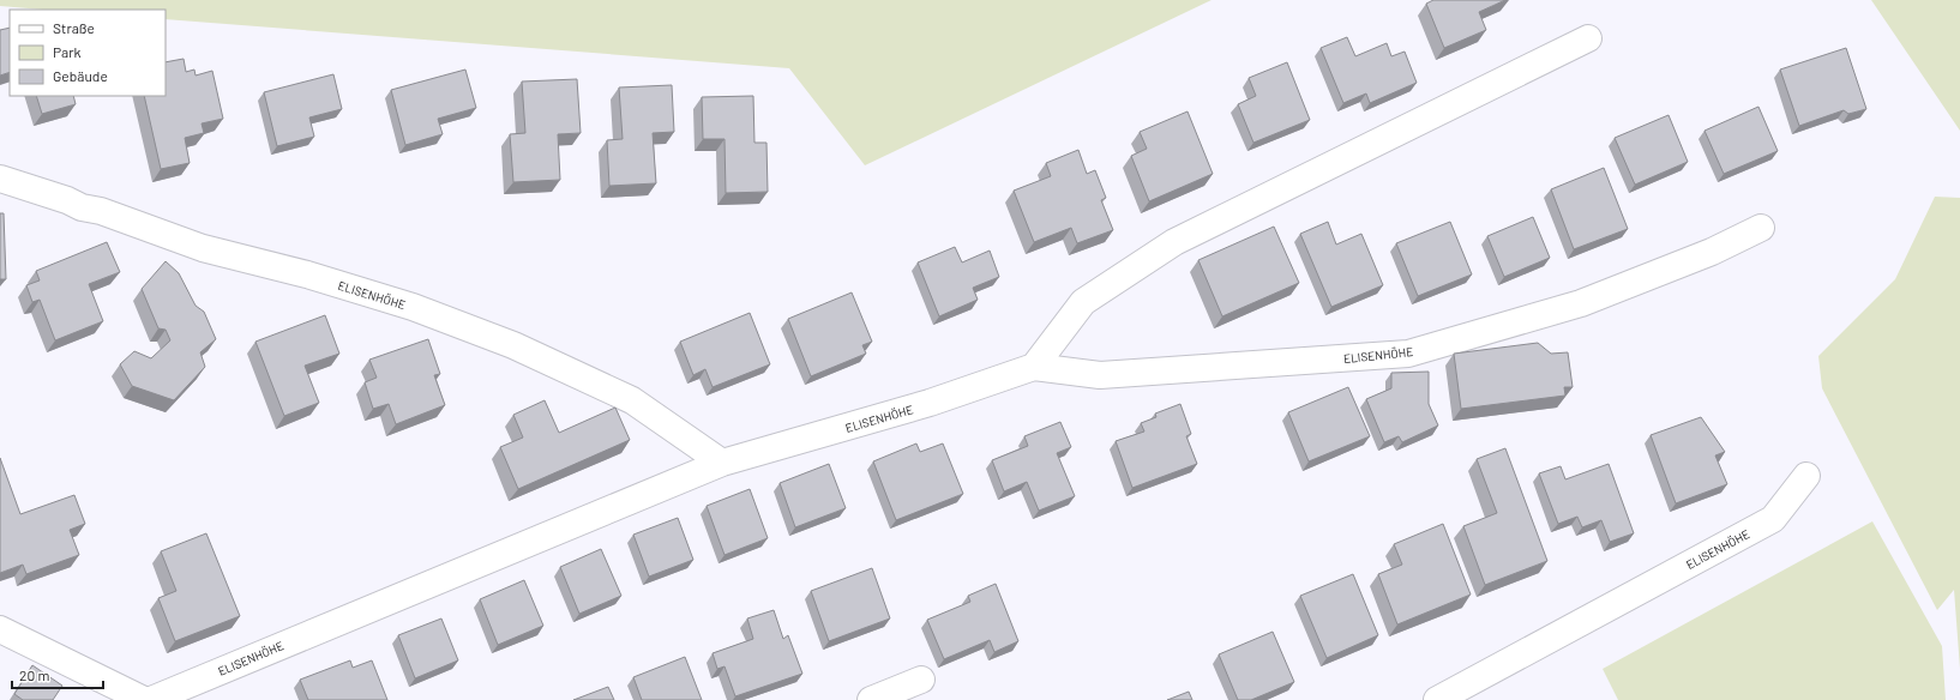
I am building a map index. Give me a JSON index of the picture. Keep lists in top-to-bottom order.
{
  "streets": {
    "street": ["ELISENHÖHE"]
  },
  "legend": ["Straße", "Park", "Gebäude"],
  "scale_bar": "20 m"
}
